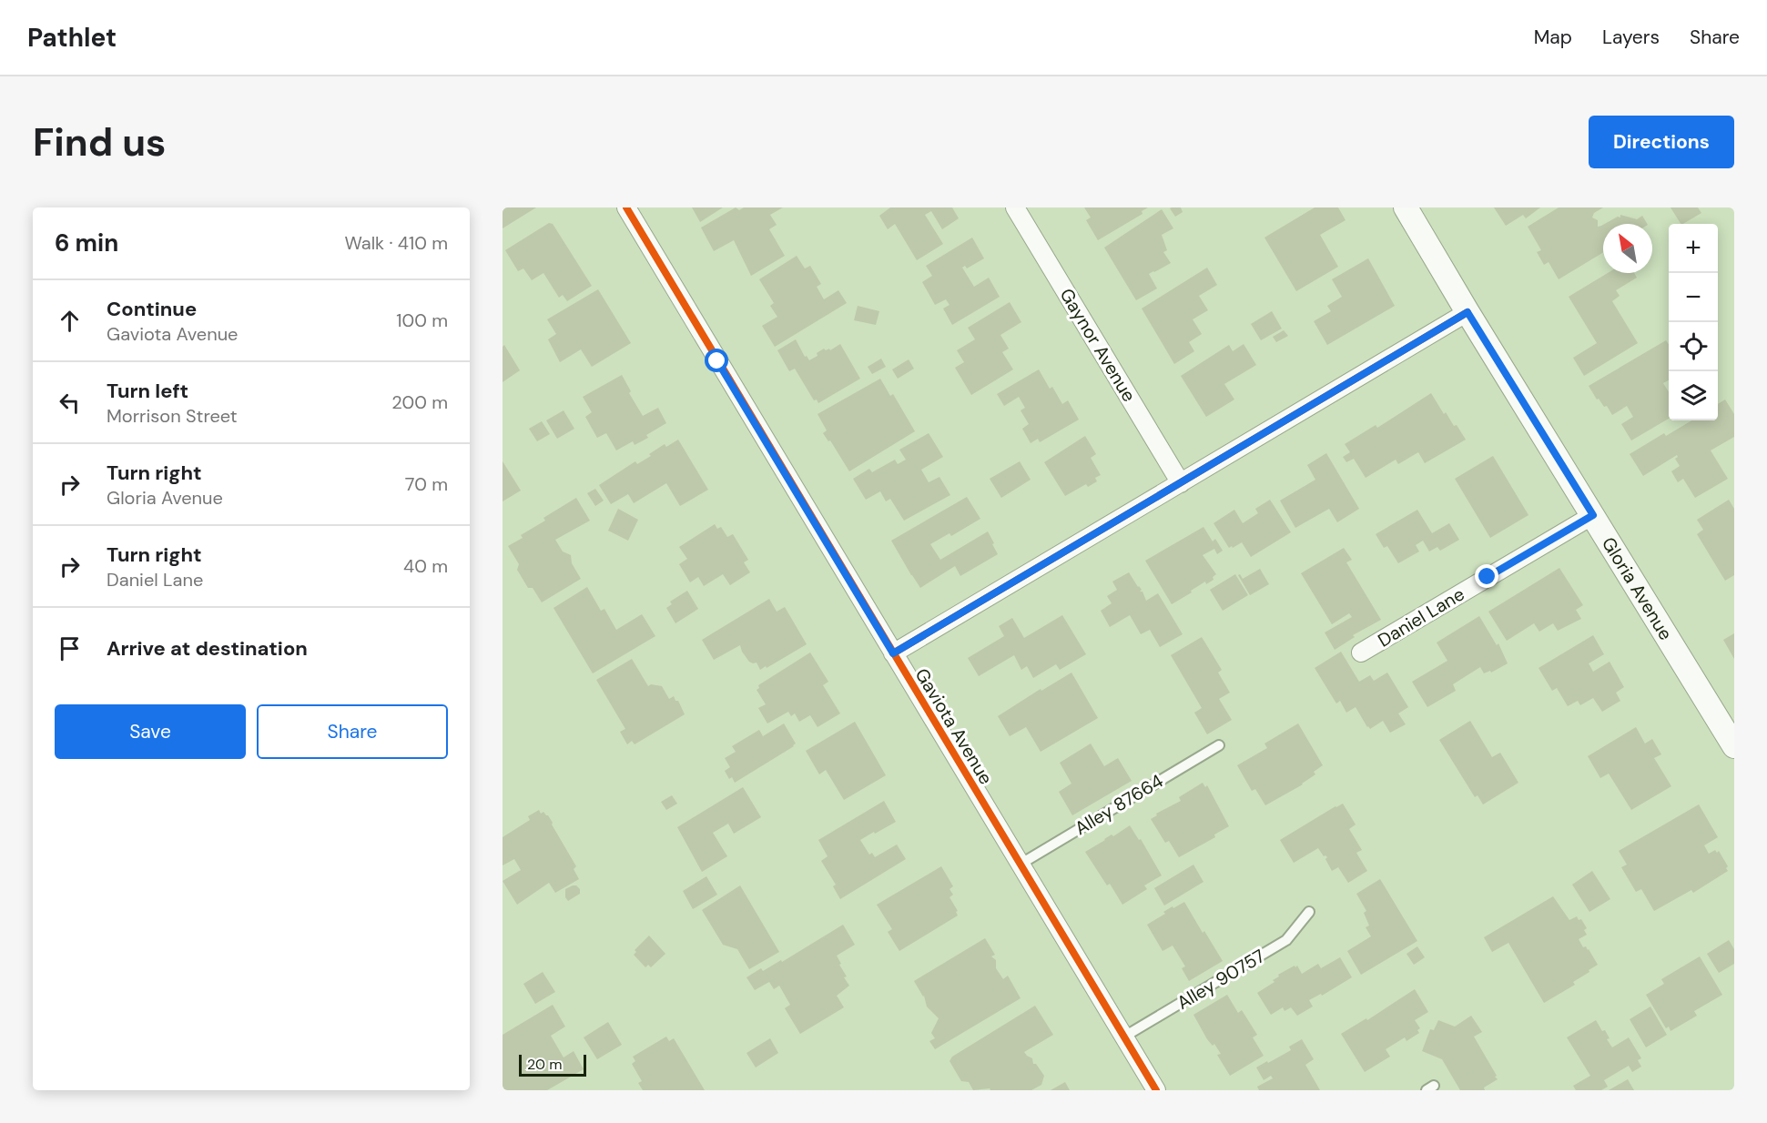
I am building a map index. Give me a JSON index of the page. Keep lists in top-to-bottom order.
{
  "streets": {
    "street": [
      "Gaynor Avenue",
      "Gloria Avenue",
      "Daniel Lane",
      "Gaviota Avenue"
    ],
    "lane": ["Alley 87664", "Alley 90757"]
  },
  "crossings": [
    ["Gloria Avenue", "Daniel Lane"],
    ["Gaviota Avenue", "Alley 87664"],
    ["Gaviota Avenue", "Alley 90757"]
  ],
  "scale_bar": "20 m",
  "north": "top left",
  "page": {
    "header": "Pathlet",
    "nav": ["Map", "Layers", "Share"],
    "buttons": [
      "Directions",
      ["Save", "Share"]
    ],
    "title": "Find us",
    "heading": ["6 min", "Walk · 410 m"],
    "map_buttons": ["+", "−"],
    "list": [
      ["Continue", "Gaviota Avenue", "100 m"],
      ["Turn left", "Morrison Street", "200 m"],
      ["Turn right", "Gloria Avenue", "70 m"],
      ["Turn right", "Daniel Lane", "40 m"],
      "Arrive at destination"
    ],
    "scale": "20 m"
  }
}
